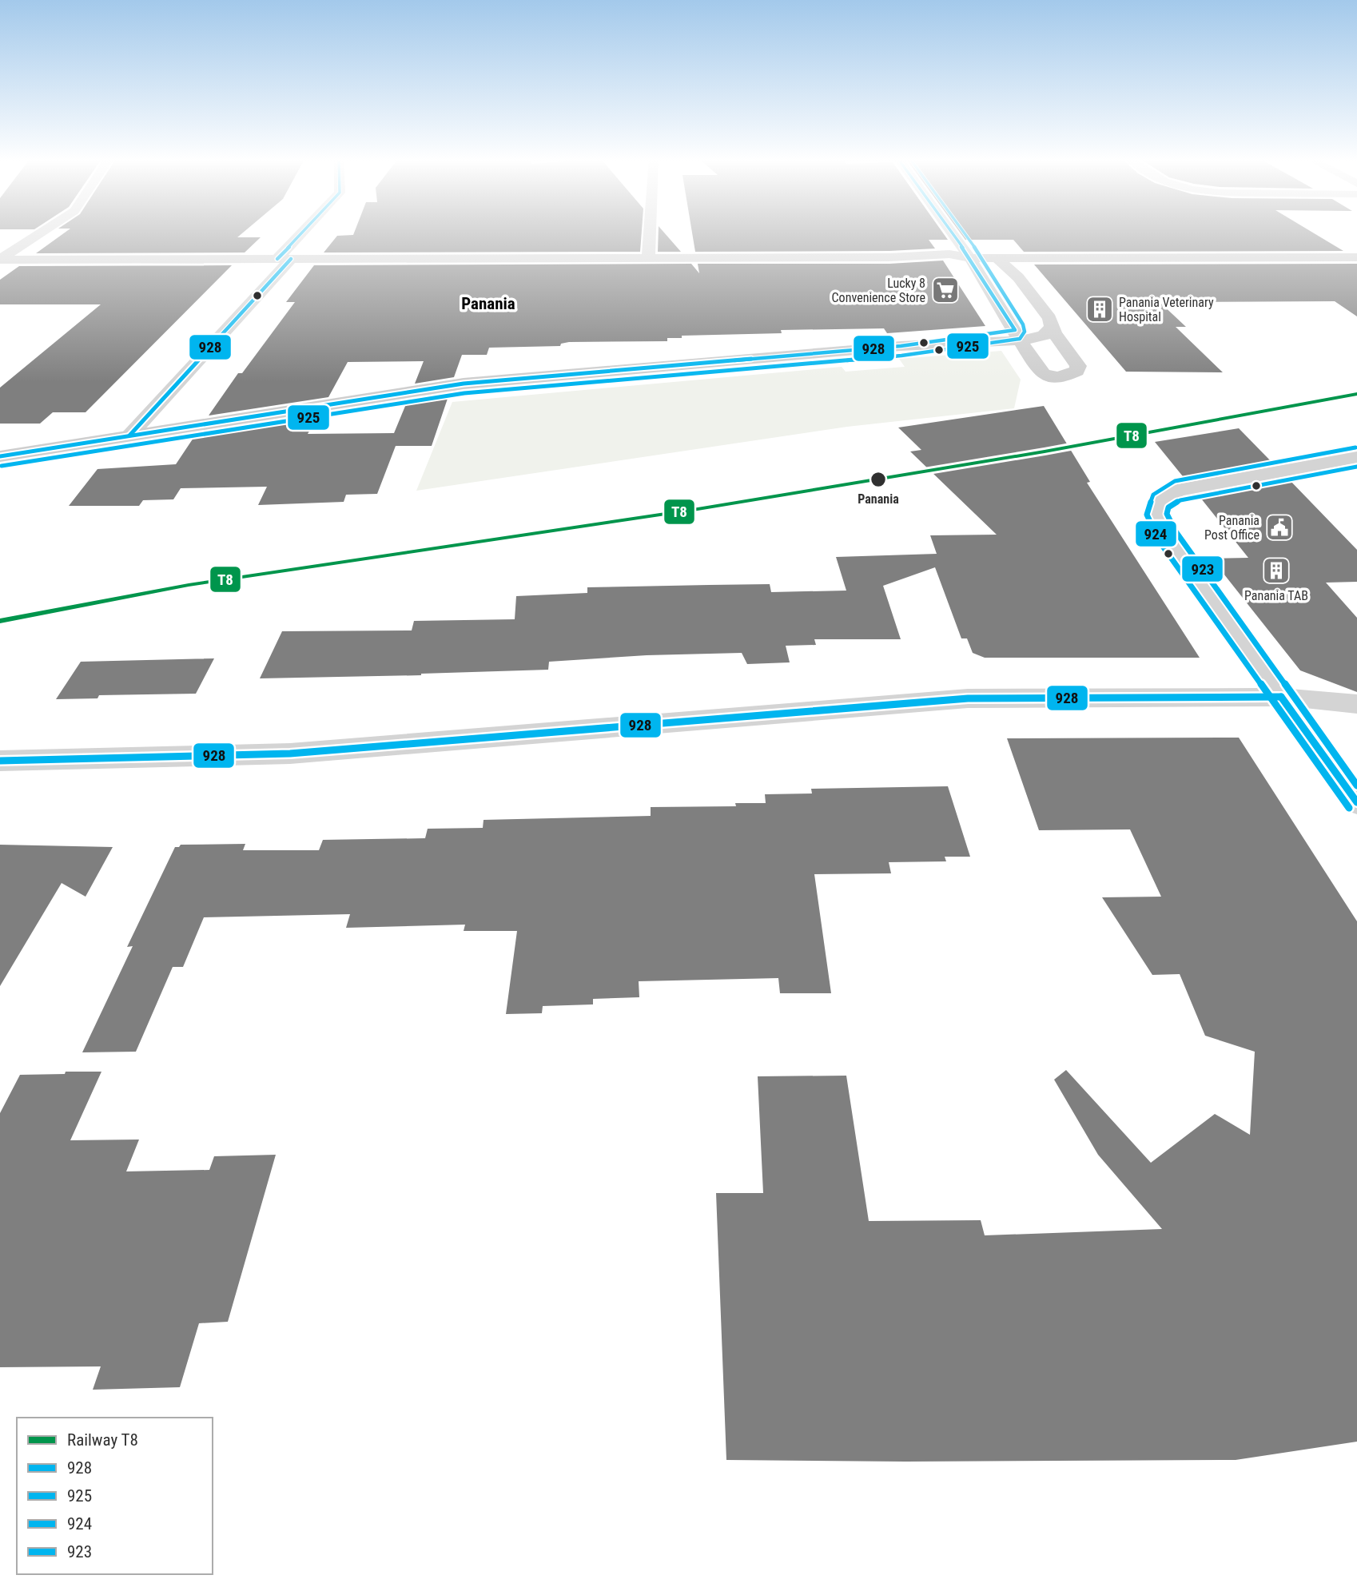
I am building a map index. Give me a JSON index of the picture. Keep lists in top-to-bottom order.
{
  "districts": ["Panania"],
  "places": {
    "supermarket": ["Lucky 8 Convenience Store"],
    "building": ["Panania Veterinary Hospital", "Panania TAB"],
    "other": ["Panania"],
    "public building": ["Panania Post Office"]
  },
  "lines": [
    "transit line 928",
    "transit line 925",
    "rail line T8",
    "transit line 924",
    "transit line 923"
  ],
  "legend": [
    "Railway T8",
    "928",
    "925",
    "924",
    "923"
  ]
}
